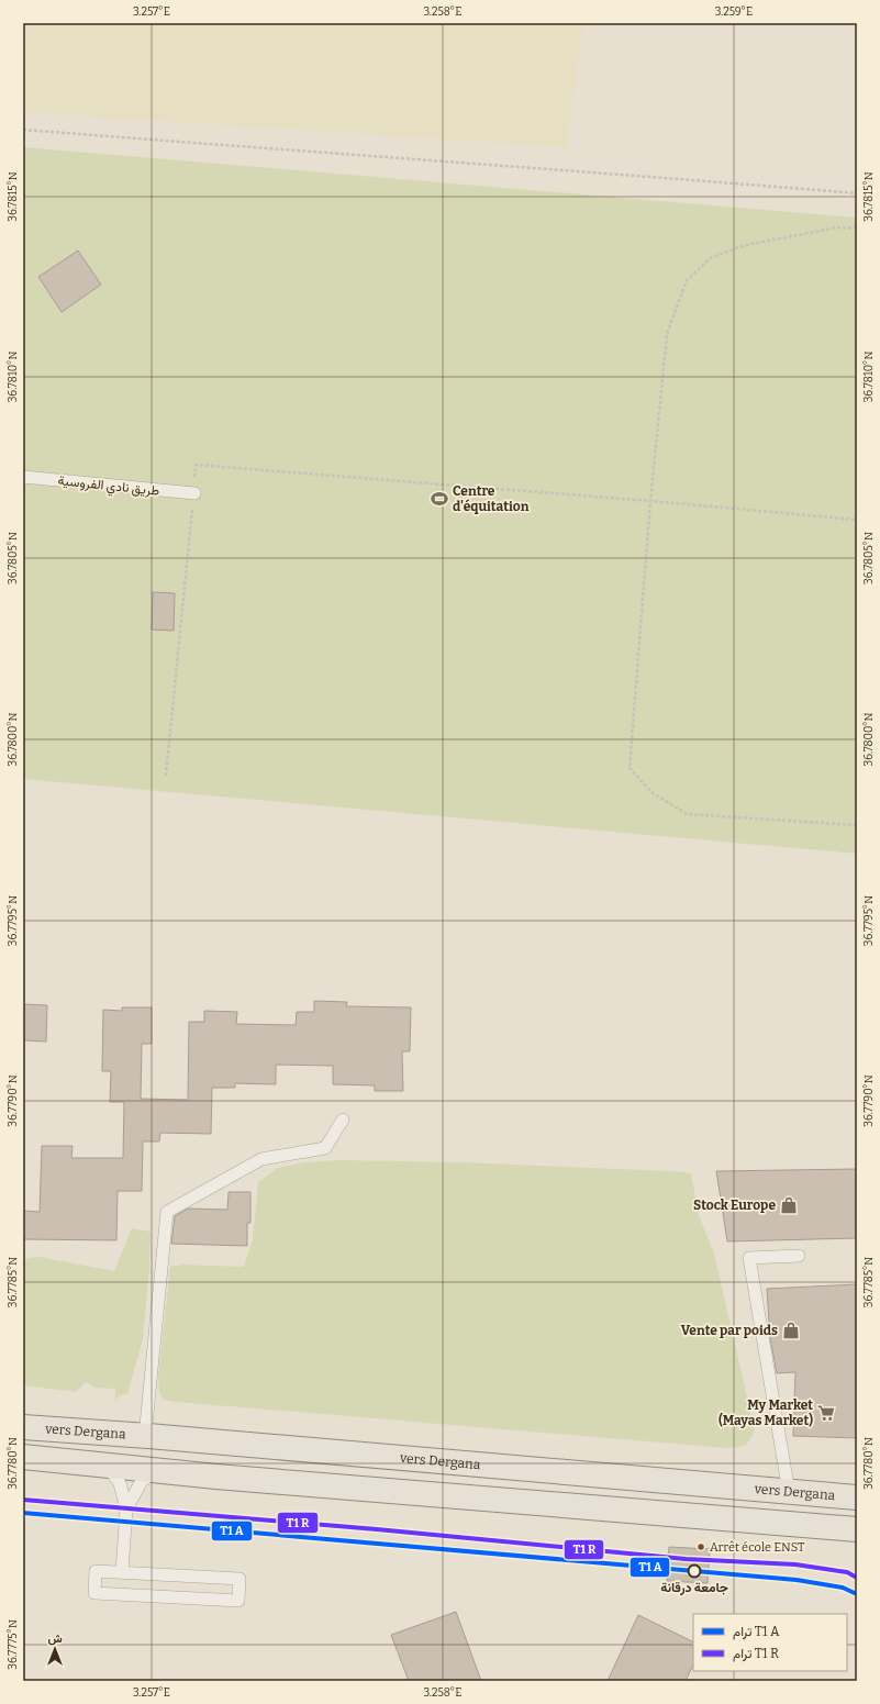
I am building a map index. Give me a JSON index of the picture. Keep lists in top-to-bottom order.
{
  "streets": {
    "main road": ["vers Dergana"],
    "lane": ["طريق نادي الفروسية"]
  },
  "places": {
    "sports": ["Centre d'équitation"],
    "shop": ["Stock Europe", "Vente par poids"],
    "supermarket": ["My Market (Mayas Market)"],
    "other": ["Arrêt école ENST", "جامعة درقانة"]
  },
  "legend": ["ترام T1 A", "ترام T1 R"],
  "north": "top",
  "coordinates": [
    "3.257°E",
    "3.258°E",
    "3.259°E",
    "36.7815°N",
    "36.7810°N",
    "36.7805°N",
    "36.7800°N",
    "36.7795°N",
    "36.7790°N",
    "36.7785°N",
    "36.7780°N",
    "36.7775°N"
  ]
}
